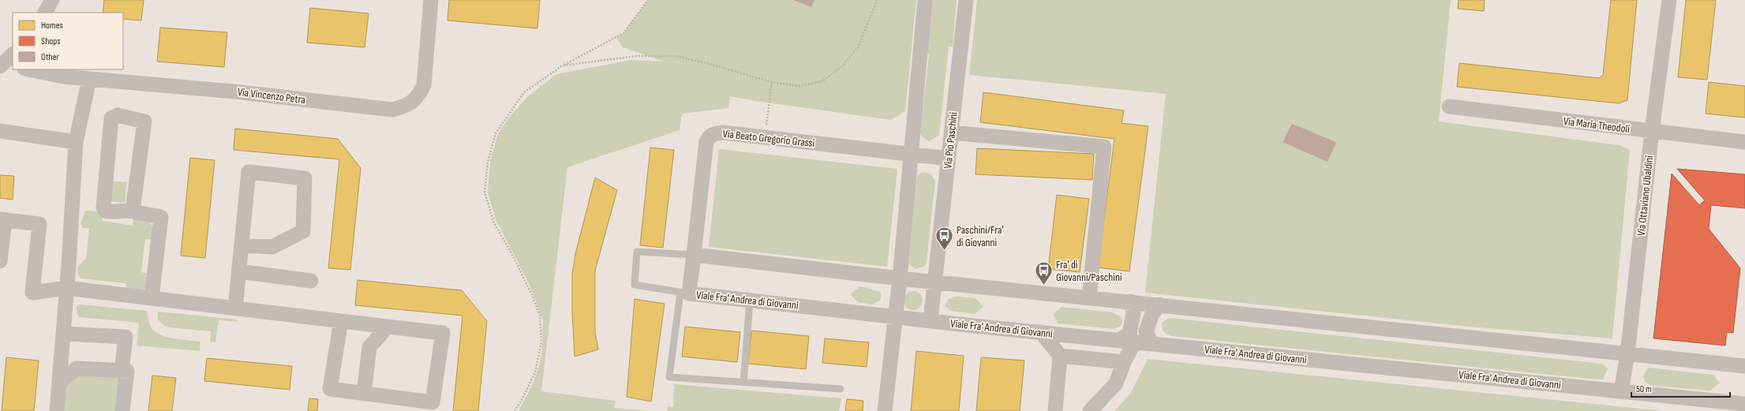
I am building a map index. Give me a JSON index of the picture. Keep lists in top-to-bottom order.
{
  "streets": {
    "street": [
      "Via Vincenzo Petra",
      "Via Maria Theodoli",
      "Via Beato Gregorio Grassi",
      "Via Pio Paschini",
      "Via Ottaviano Ubaldini",
      "Viale Fra' Andrea di Giovanni"
    ]
  },
  "crossings": [
    ["Via Maria Theodoli", "Via Ottaviano Ubaldini"],
    ["Via Beato Gregorio Grassi", "Via Pio Paschini"],
    ["Via Beato Gregorio Grassi", "Viale Fra' Andrea di Giovanni"],
    ["Via Pio Paschini", "Viale Fra' Andrea di Giovanni"],
    ["Via Ottaviano Ubaldini", "Viale Fra' Andrea di Giovanni"]
  ],
  "places": {
    "bus stop": ["Paschini/Fra' di Giovanni", "Fra' di Giovanni/Paschini"]
  },
  "legend": ["Homes", "Shops", "Other"],
  "scale_bar": "50 m"
}
